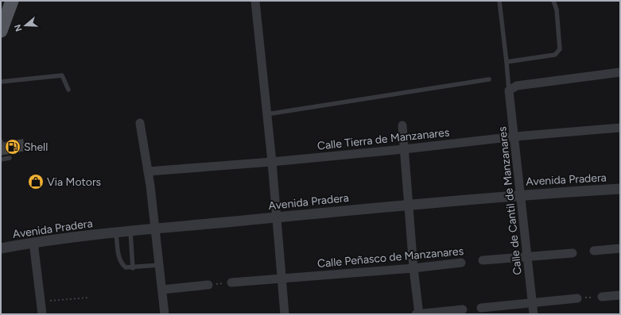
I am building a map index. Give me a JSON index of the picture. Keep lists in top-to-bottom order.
{
  "streets": {
    "street": [
      "Calle Tierra de Manzanares",
      "Avenida Pradera",
      "Calle de Cantil de Manzanares",
      "Calle Peñasco de Manzanares"
    ]
  },
  "crossings": [
    ["Calle Tierra de Manzanares", "Calle de Cantil de Manzanares"],
    ["Avenida Pradera", "Calle de Cantil de Manzanares"]
  ],
  "places": {
    "fuel station": ["Shell"],
    "shop": ["Via Motors"]
  },
  "north": "left"
}
